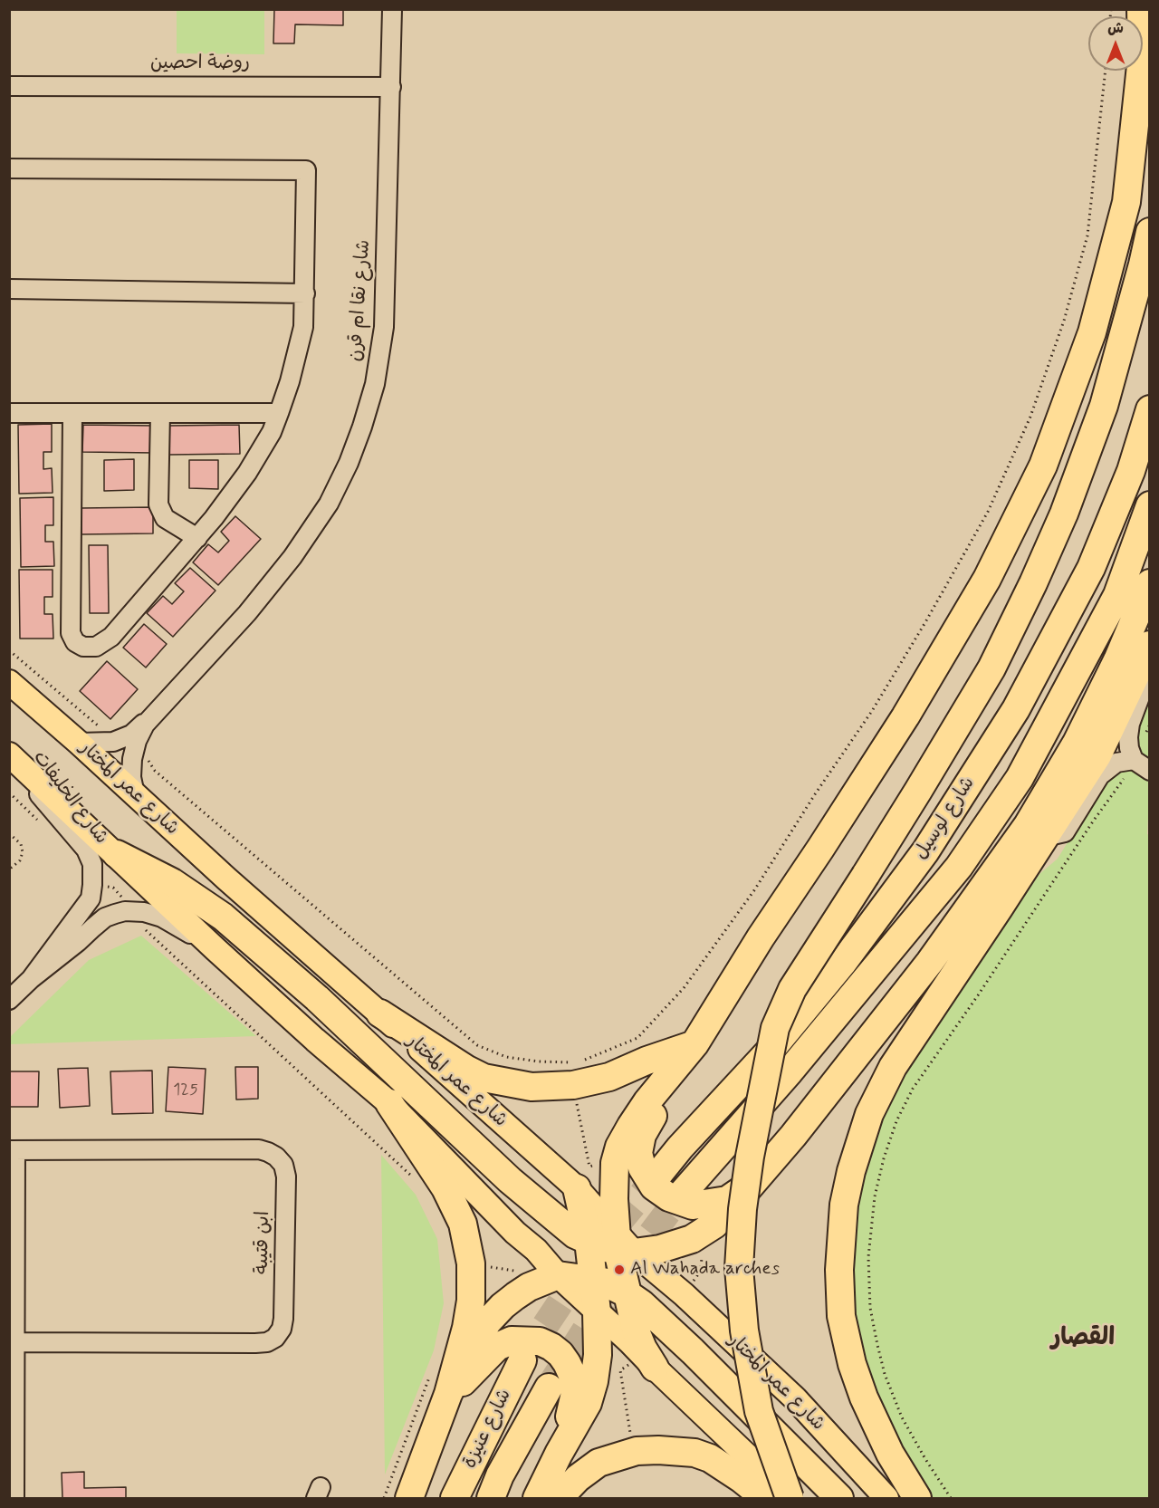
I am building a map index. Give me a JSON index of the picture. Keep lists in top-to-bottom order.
{
  "streets": {
    "highway": ["شارع لوسيل", "شارع عنيزة"],
    "main road": ["شارع عمر المختار"],
    "street": [
      "روضة احصين",
      "شارع نقا ام قرن",
      "شارع الخليفات",
      "ابن قتيبة"
    ]
  },
  "crossings": [
    ["روضة احصين", "شارع نقا ام قرن"],
    ["شارع نقا ام قرن", "شارع عمر المختار"]
  ],
  "districts": ["القصار"],
  "places": ["Al Wahada arches"],
  "house_numbers": ["125"],
  "north": "top"
}
